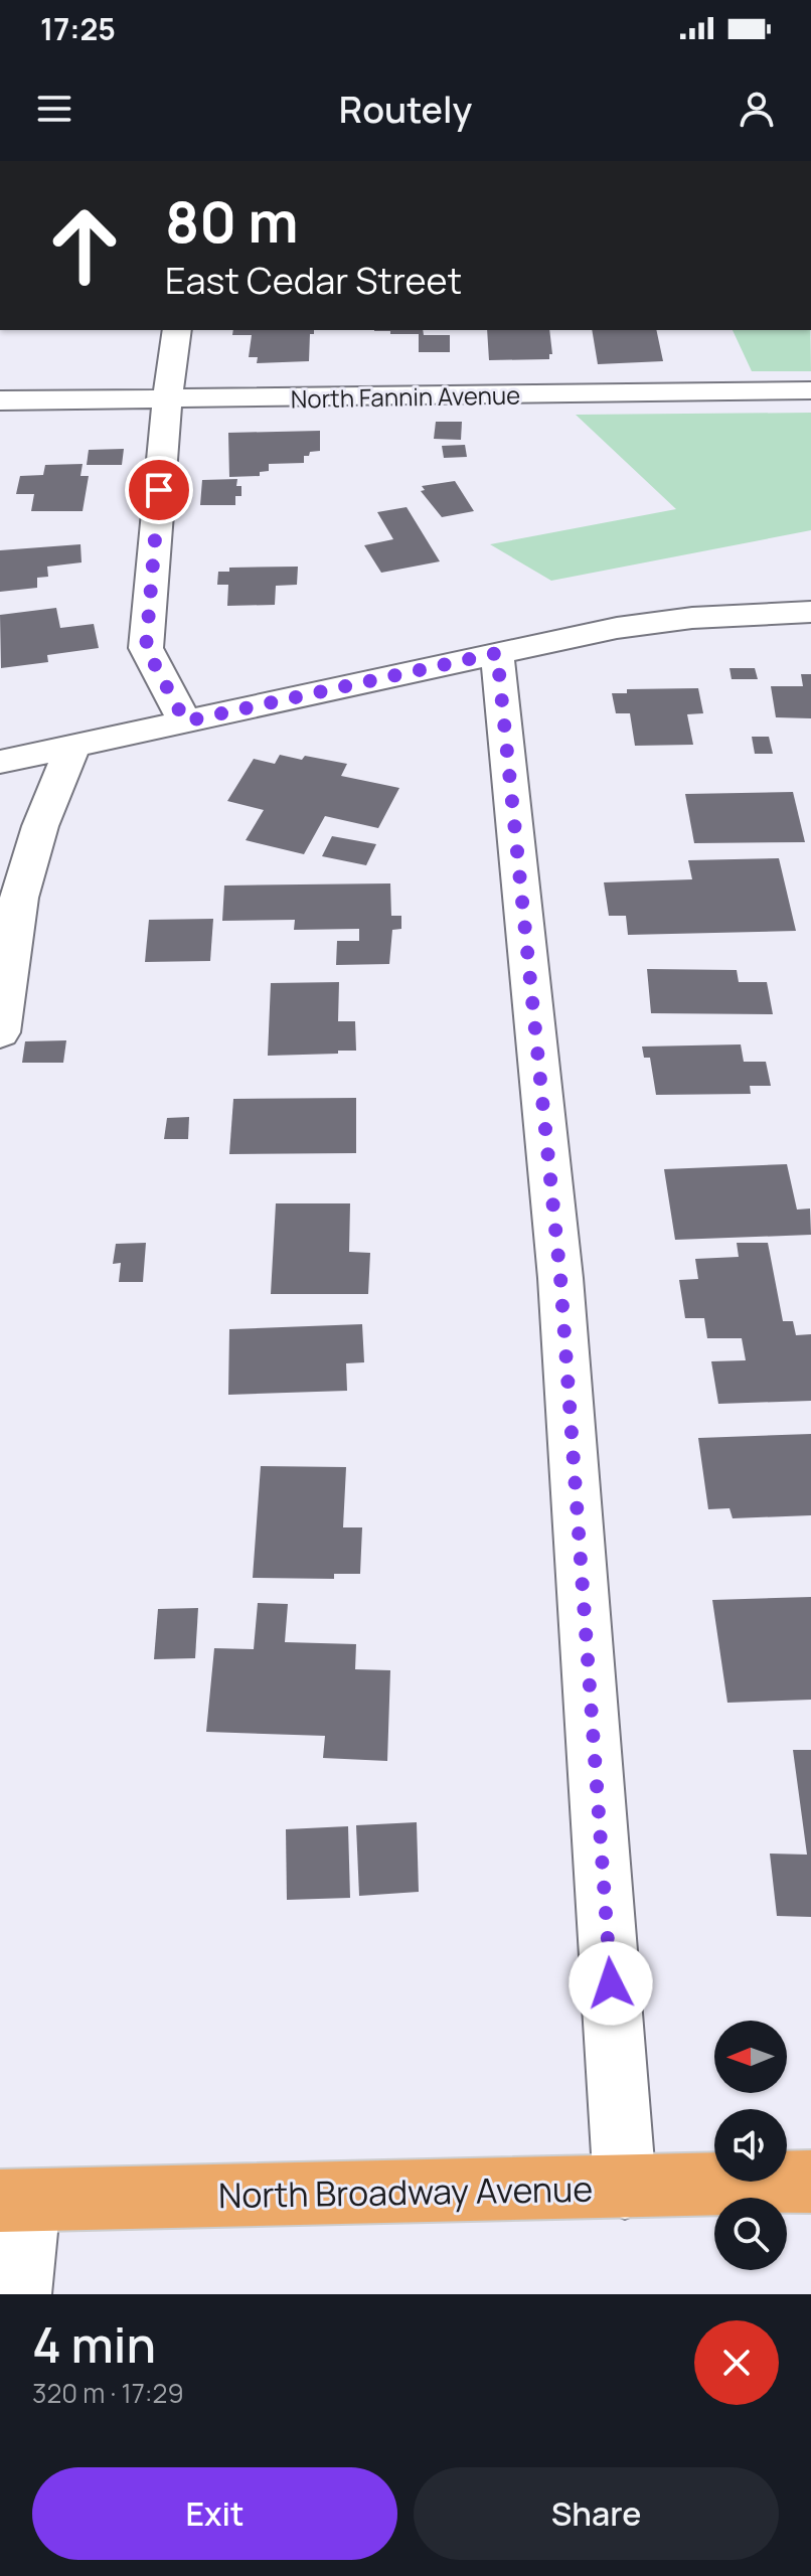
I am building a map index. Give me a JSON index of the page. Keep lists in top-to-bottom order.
{
  "streets": {
    "main road": ["North Broadway Avenue"],
    "street": ["North Fannin Avenue"]
  },
  "north": "left",
  "page": {
    "status": "17:25",
    "header": "Routely",
    "turn": ["80 m", "East Cedar Street"],
    "heading": ["4 min", "320 m · 17:29"],
    "buttons": ["Exit", "Share"]
  }
}
